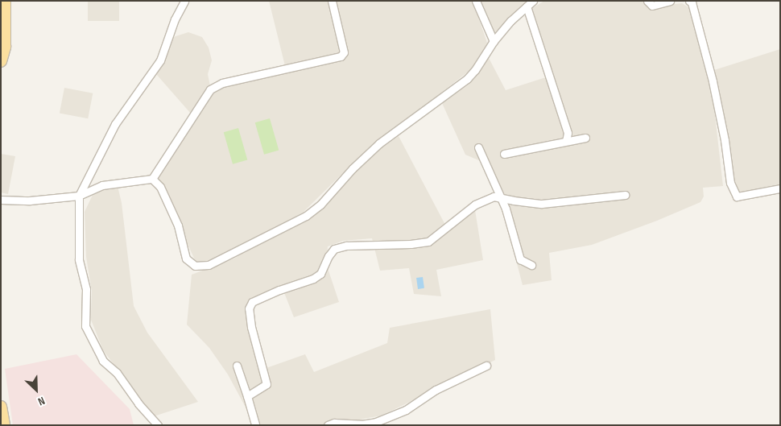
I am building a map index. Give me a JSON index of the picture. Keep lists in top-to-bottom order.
{
  "north": "bottom right"
}
